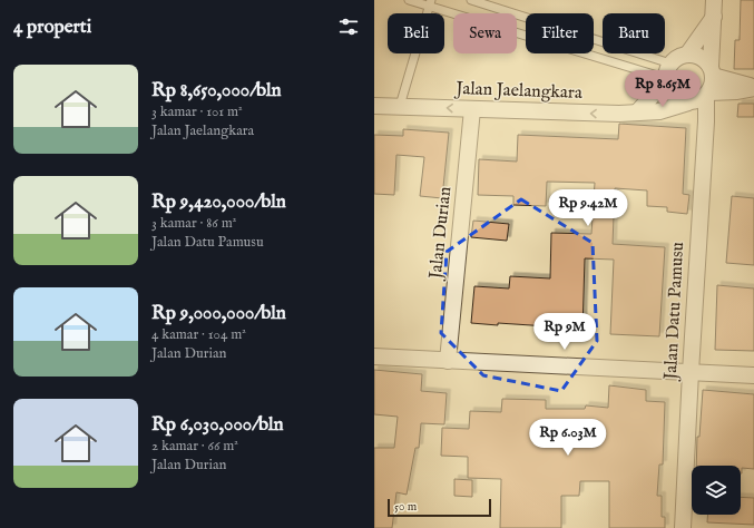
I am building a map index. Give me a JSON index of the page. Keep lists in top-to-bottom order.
{
  "streets": {
    "street": ["Jalan Jaelangkara", "Jalan Durian", "Jalan Datu Pamusu"]
  },
  "crossings": [
    ["Jalan Jaelangkara", "Jalan Durian"],
    ["Jalan Jaelangkara", "Jalan Datu Pamusu"]
  ],
  "one_way": ["Jalan Jaelangkara"],
  "scale_bar": "50 m",
  "page": {
    "heading": "4 properti",
    "chip": [
      "Beli",
      "Sewa",
      "Filter",
      "Baru"
    ],
    "list": [
      {
        "name": "Rp 8,650,000/bln",
        "note": "3 kamar · 101 m² · Jalan Jaelangkara"
      },
      {
        "name": "Rp 9,420,000/bln",
        "note": "3 kamar · 86 m² · Jalan Datu Pamusu"
      },
      {
        "name": "Rp 9,000,000/bln",
        "note": "4 kamar · 104 m² · Jalan Durian"
      },
      {
        "name": "Rp 6,030,000/bln",
        "note": "2 kamar · 66 m² · Jalan Durian"
      }
    ],
    "price": [
      "Rp 8.65M",
      "Rp 9.42M",
      "Rp 9M",
      "Rp 6.03M"
    ],
    "scale": "50 m"
  }
}
